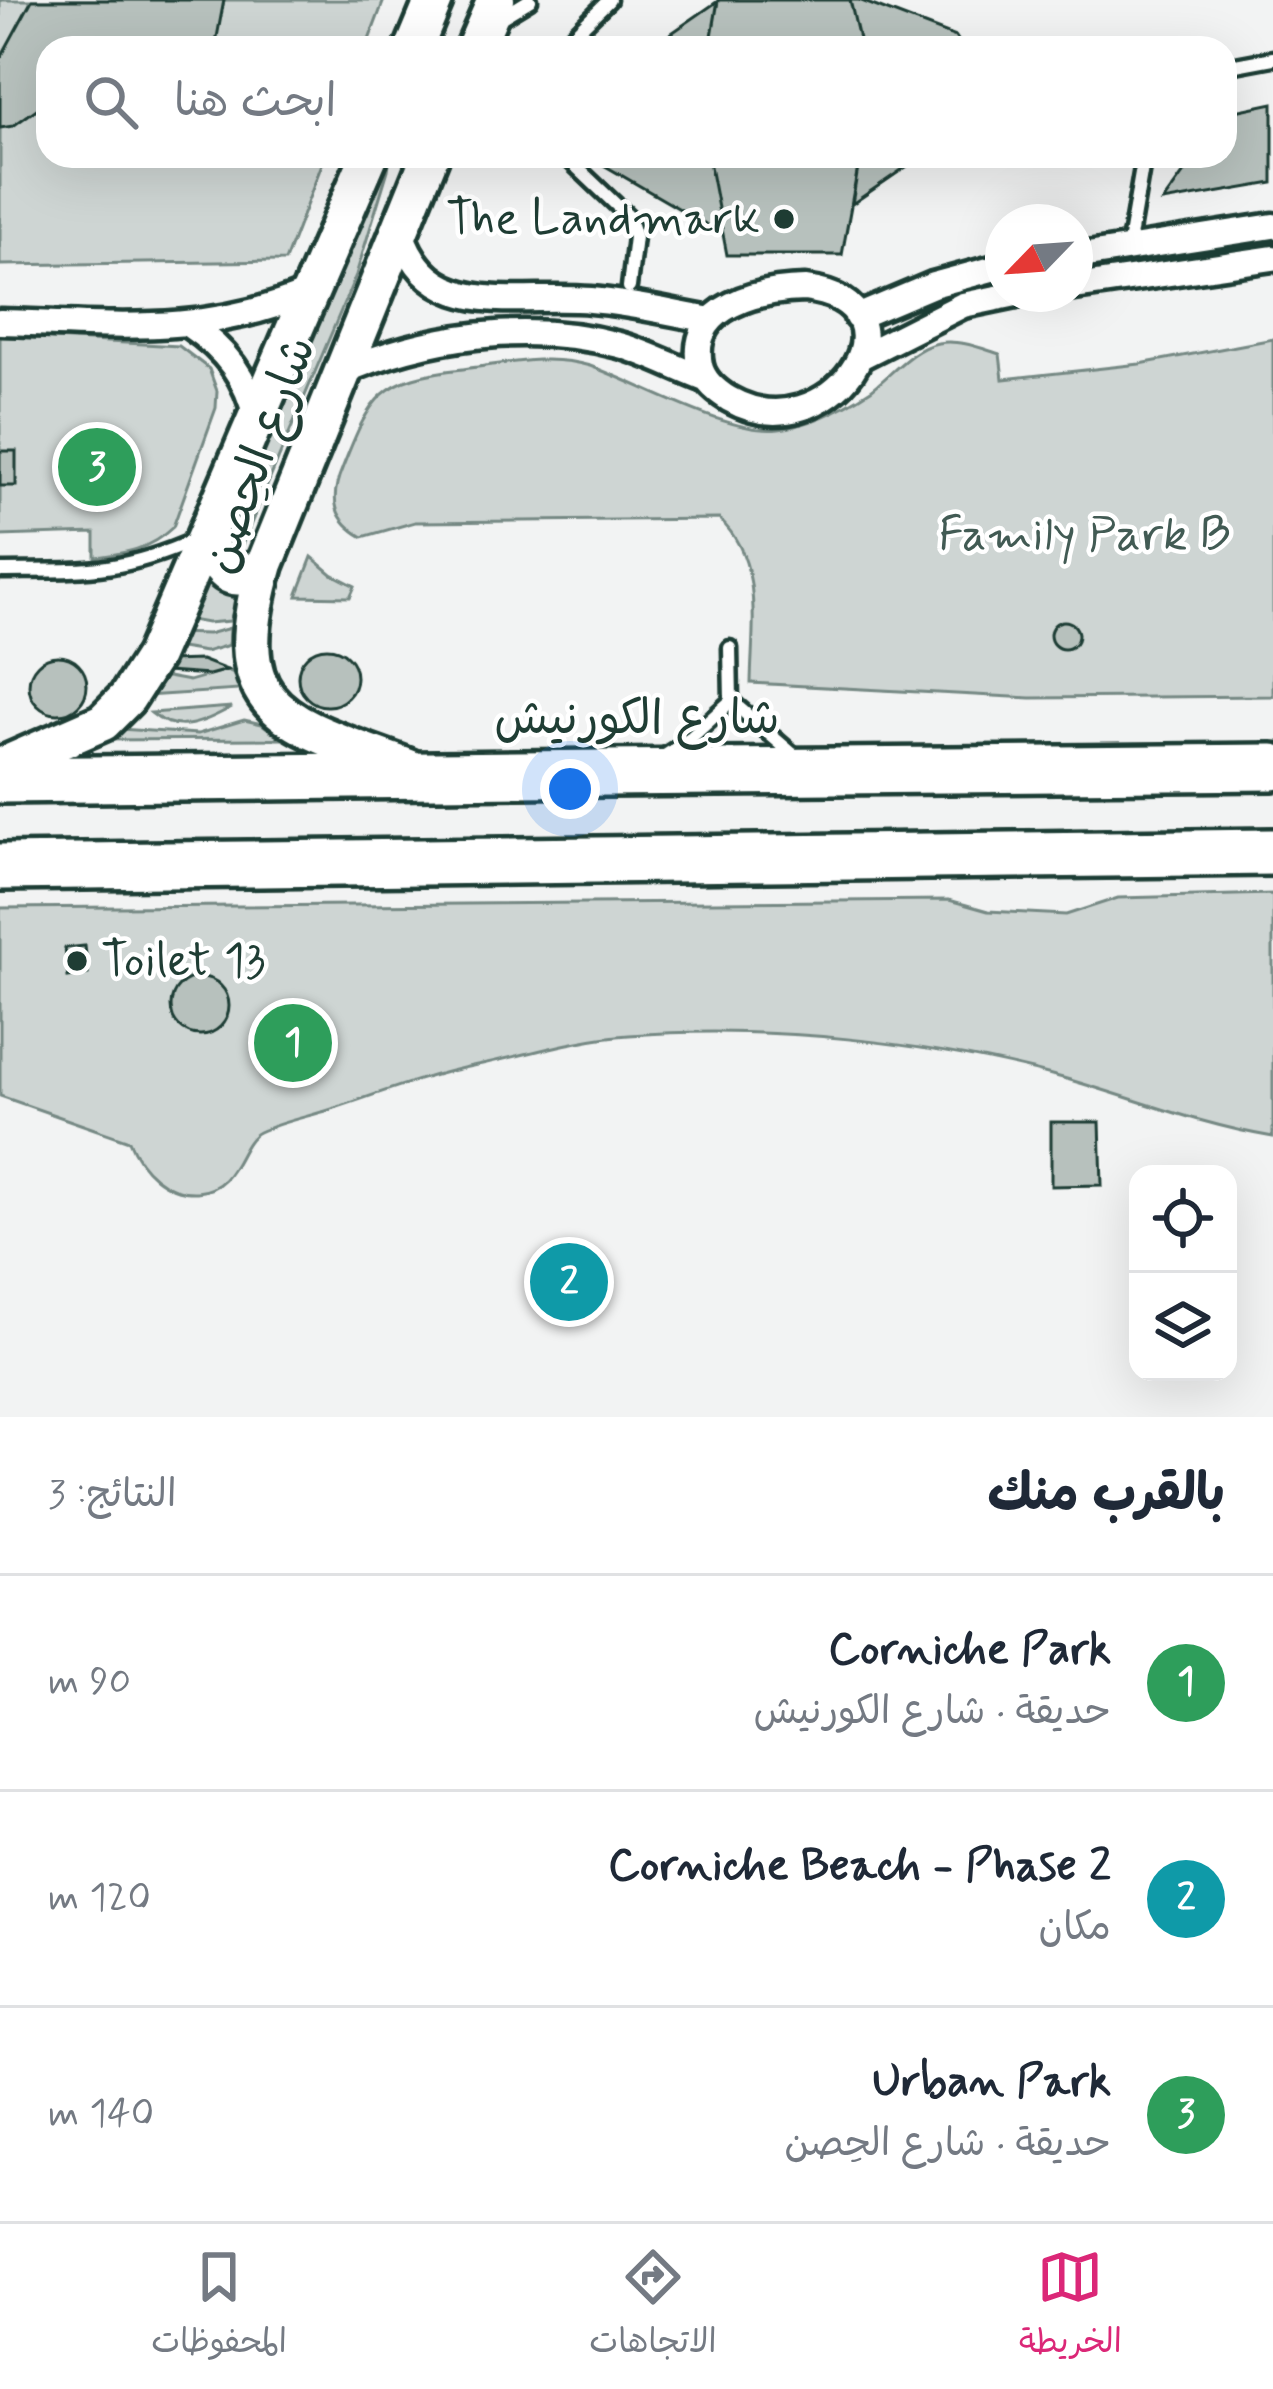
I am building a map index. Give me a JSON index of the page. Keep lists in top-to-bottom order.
{
  "streets": {
    "highway": ["شارع الكورنيش"],
    "street": ["شارع الحِصن"]
  },
  "crossings": [
    ["شارع الحِصن", "شارع الكورنيش"]
  ],
  "parks": ["Family Park B"],
  "places": ["The Landmark", "Toilet 13"],
  "north": "bottom left",
  "page": {
    "search": "ابحث هنا",
    "pins": ["3", "1", "2"],
    "heading": ["بالقرب منك", "النتائج: 3"],
    "list": [
      {
        "mark": "1",
        "name": "Corniche Park",
        "note": "حديقة · شارع الكورنيش",
        "value": "90 m"
      },
      {
        "mark": "2",
        "name": "Corniche Beach - Phase 2",
        "note": "مكان",
        "value": "120 m"
      },
      {
        "mark": "3",
        "name": "Urban Park",
        "note": "حديقة · شارع الحِصن",
        "value": "140 m"
      }
    ],
    "nav": ["الخريطة", "الاتجاهات", "المحفوظات"]
  }
}
